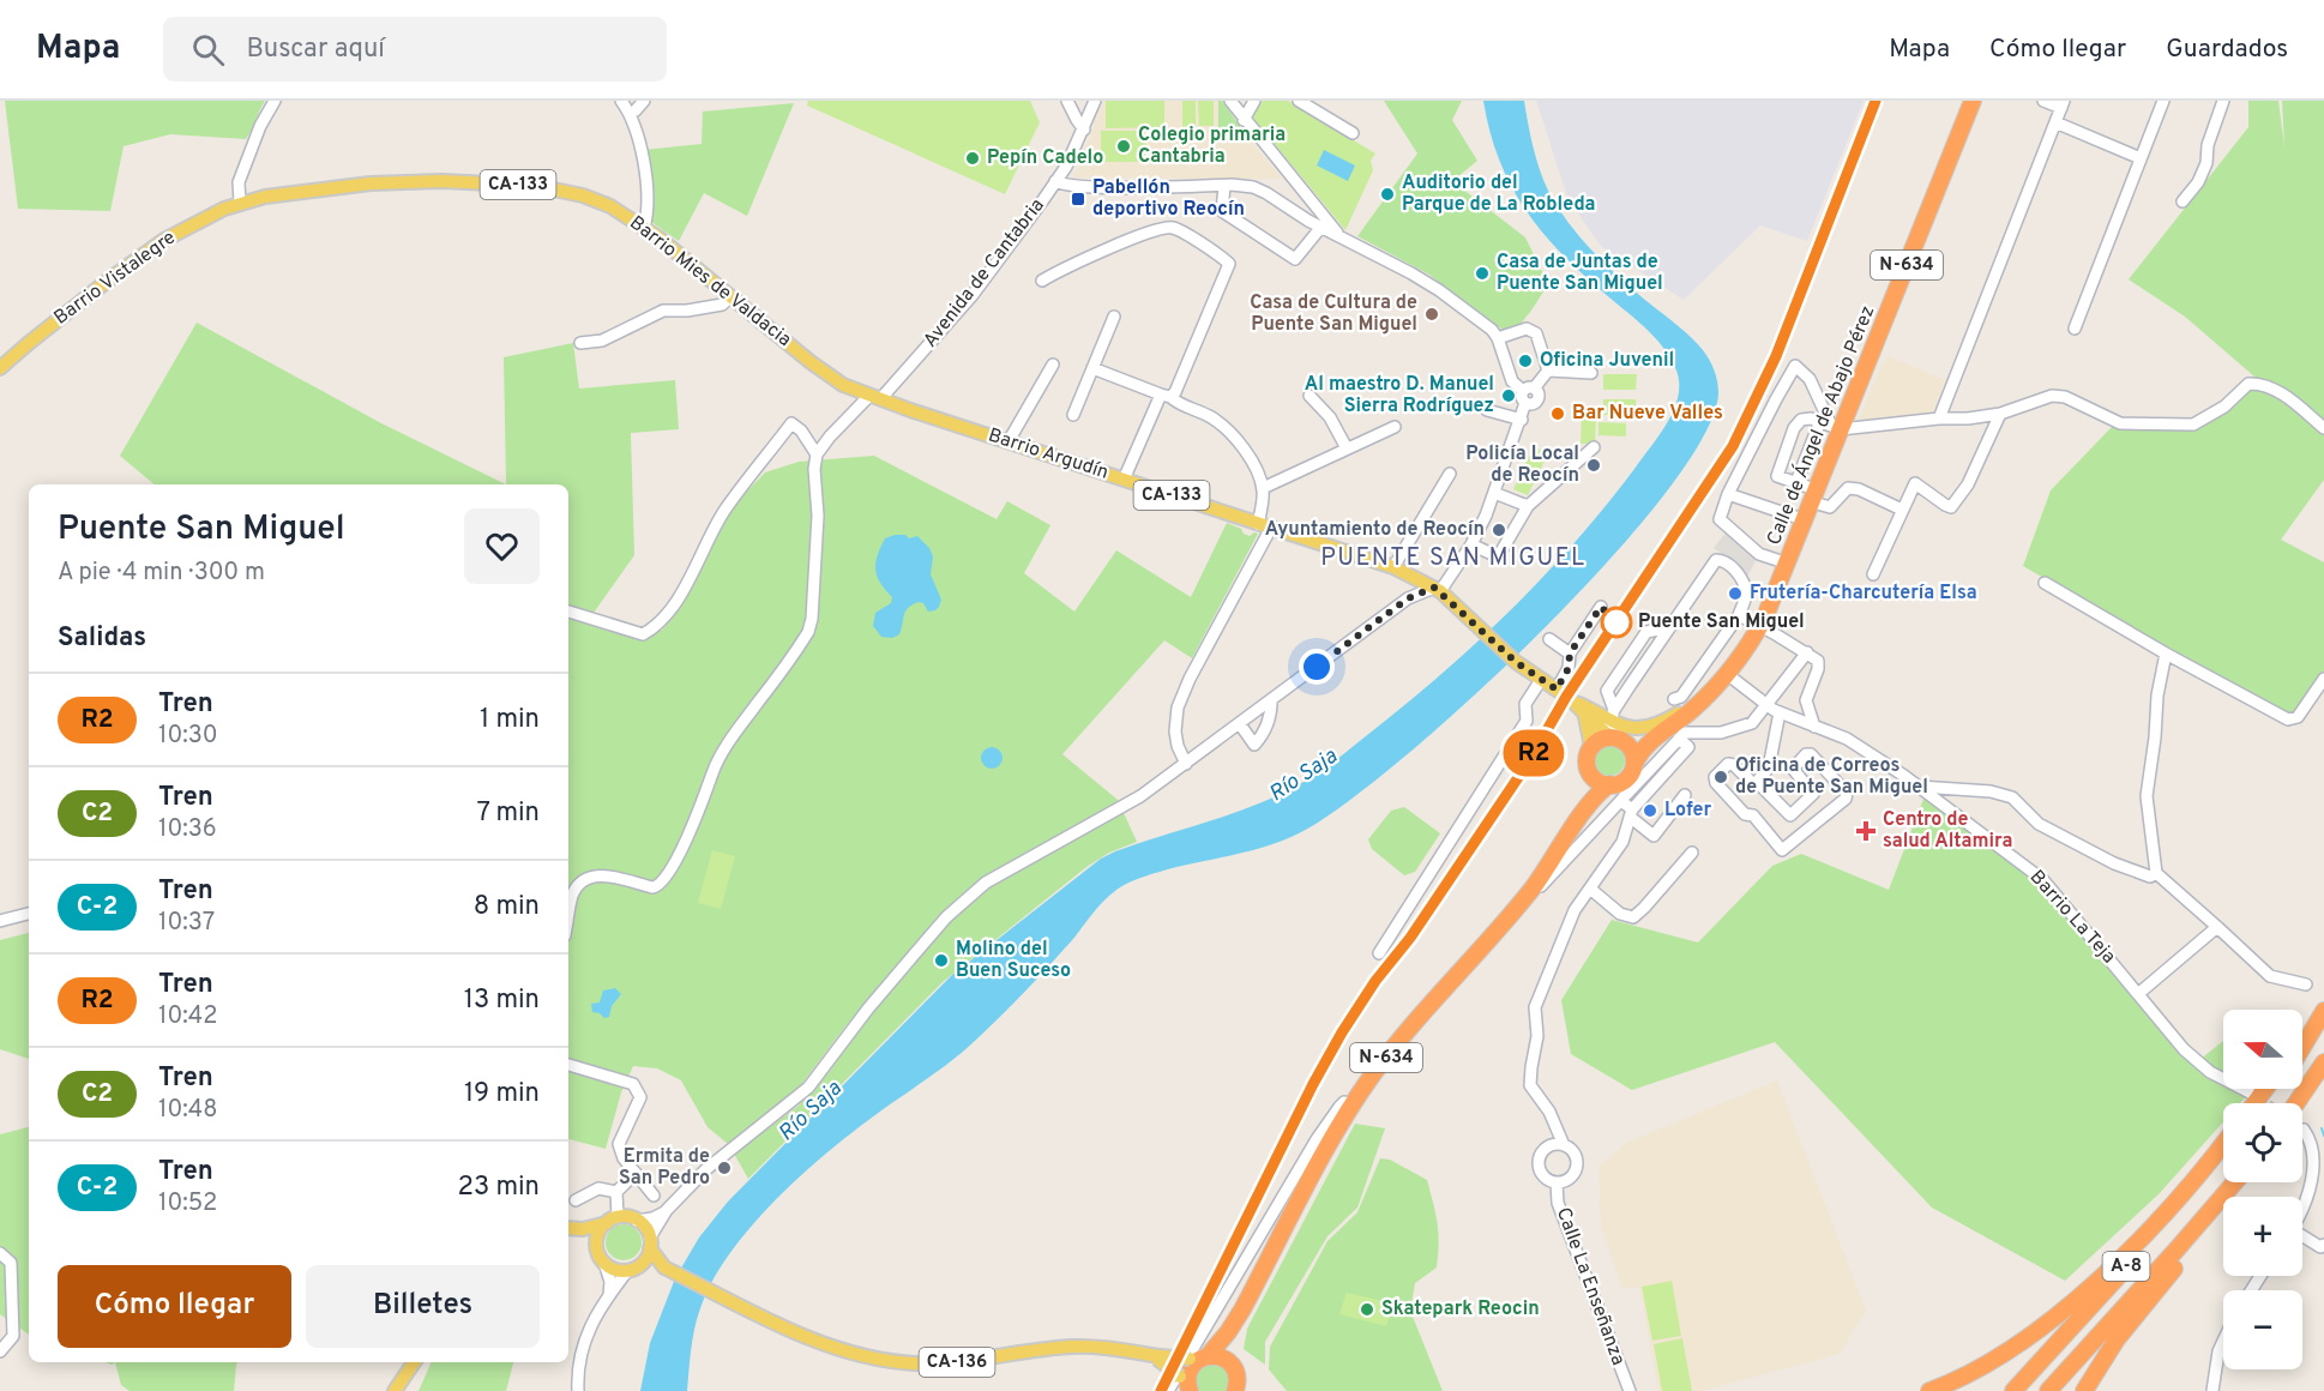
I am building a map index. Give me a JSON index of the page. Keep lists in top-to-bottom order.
{
  "streets": {
    "highway": ["N-634", "Calle de Ángel de Abajo Pérez", "A-8"],
    "main road": [
      "CA-133",
      "Barrio Vistalegre",
      "Barrio Mies de Valdacia",
      "Barrio Argudín",
      "CA-136"
    ],
    "street": ["Avenida de Cantabria", "Barrio La Teja", "Calle La Enseñanza"]
  },
  "crossings": [
    ["CA-133", "N-634"],
    ["CA-133", "Barrio Argudín"],
    ["N-634", "Calle de Ángel de Abajo Pérez"],
    ["N-634", "Barrio La Teja"],
    ["N-634", "CA-136"],
    ["Avenida de Cantabria", "Barrio Mies de Valdacia"],
    ["Avenida de Cantabria", "Barrio Argudín"],
    ["Barrio Vistalegre", "Barrio Mies de Valdacia"],
    ["Barrio Mies de Valdacia", "Barrio Argudín"]
  ],
  "districts": ["PUENTE SAN MIGUEL"],
  "water": ["Río Saja"],
  "places": {
    "other": [
      "Colegio primaria Cantabria",
      "Pepín Cadelo",
      "Auditorio del Parque de La Robleda",
      "Casa de Juntas de Puente San Miguel",
      "Casa de Cultura de Puente San Miguel",
      "Oficina Juvenil",
      "Al maestro D. Manuel Sierra Rodríguez",
      "Bar Nueve Valles",
      "Policía Local de Reocín",
      "Ayuntamiento de Reocín",
      "Frutería-Charcutería Elsa",
      "Puente San Miguel",
      "Oficina de Correos de Puente San Miguel",
      "Lofer",
      "Molino del Buen Suceso",
      "Ermita de San Pedro",
      "Skatepark Reocin"
    ],
    "transit": ["Pabellón deportivo Reocín"],
    "health": ["Centro de salud Altamira"]
  },
  "north": "left",
  "page": {
    "header": "Mapa",
    "search": "Buscar aquí",
    "nav": ["Mapa", "Cómo llegar", "Guardados"],
    "on_map": "R2",
    "heading": [
      ["Puente San Miguel", "A pie · 4 min · 300 m"],
      "Salidas"
    ],
    "list": [
      {
        "mark": "R2",
        "name": "Tren",
        "note": "10:30",
        "value": "1 min"
      },
      {
        "mark": "C2",
        "name": "Tren",
        "note": "10:36",
        "value": "7 min"
      },
      {
        "mark": "C-2",
        "name": "Tren",
        "note": "10:37",
        "value": "8 min"
      },
      {
        "mark": "R2",
        "name": "Tren",
        "note": "10:42",
        "value": "13 min"
      },
      {
        "mark": "C2",
        "name": "Tren",
        "note": "10:48",
        "value": "19 min"
      },
      {
        "mark": "C-2",
        "name": "Tren",
        "note": "10:52",
        "value": "23 min"
      }
    ],
    "map_buttons": ["+", "−"],
    "buttons": ["Cómo llegar", "Billetes"]
  }
}
